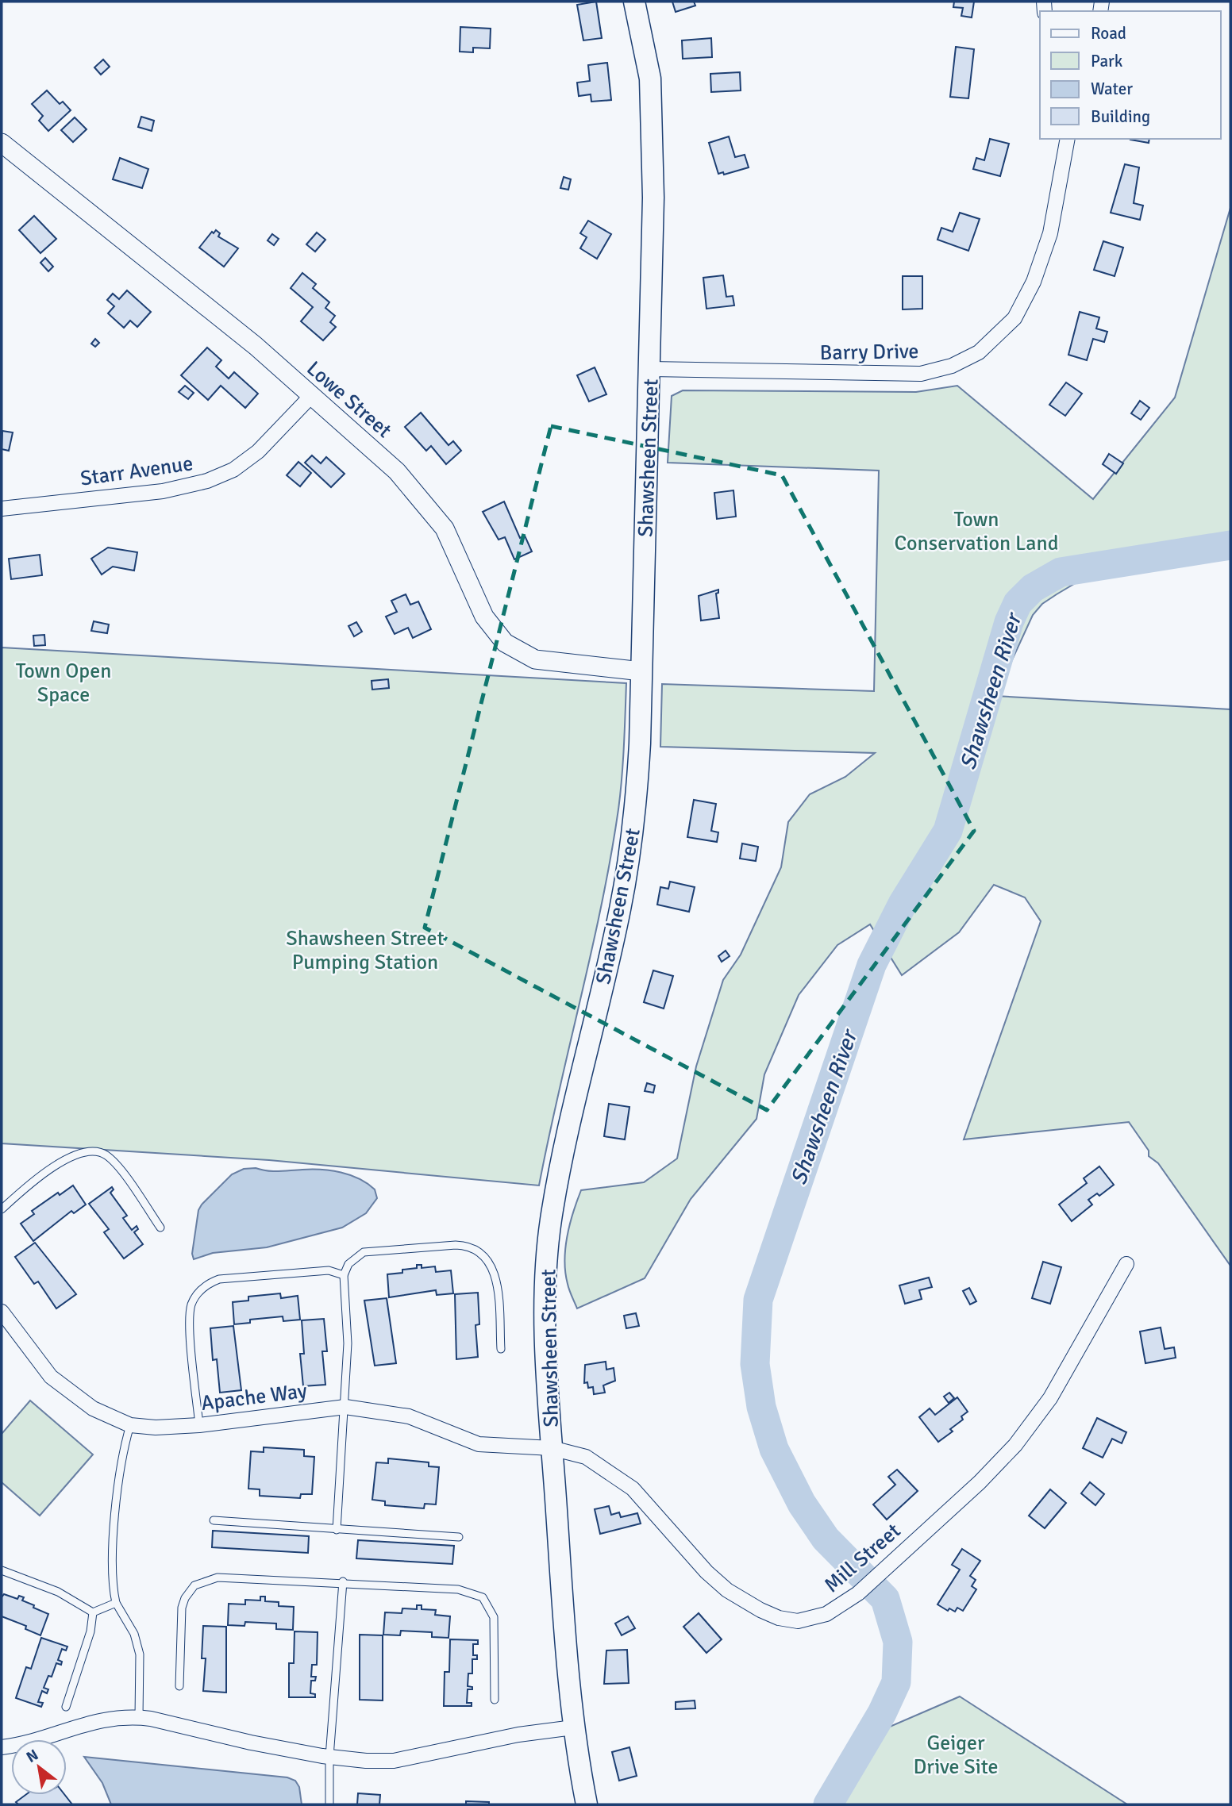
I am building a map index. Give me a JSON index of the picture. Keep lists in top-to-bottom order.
{
  "streets": {
    "main road": ["Shawsheen Street"],
    "street": [
      "Barry Drive",
      "Lowe Street",
      "Starr Avenue",
      "Apache Way",
      "Mill Street"
    ]
  },
  "crossings": [
    ["Barry Drive", "Shawsheen Street"],
    ["Lowe Street", "Shawsheen Street"],
    ["Lowe Street", "Starr Avenue"],
    ["Shawsheen Street", "Apache Way"],
    ["Shawsheen Street", "Mill Street"],
    ["Apache Way", "Mill Street"]
  ],
  "water": ["Shawsheen River"],
  "parks": [
    "Town Conservation Land",
    "Town Open Space",
    "Shawsheen Street Pumping Station",
    "Geiger Drive Site"
  ],
  "legend": [
    "Road",
    "Park",
    "Water",
    "Building"
  ],
  "north": "top left"
}
